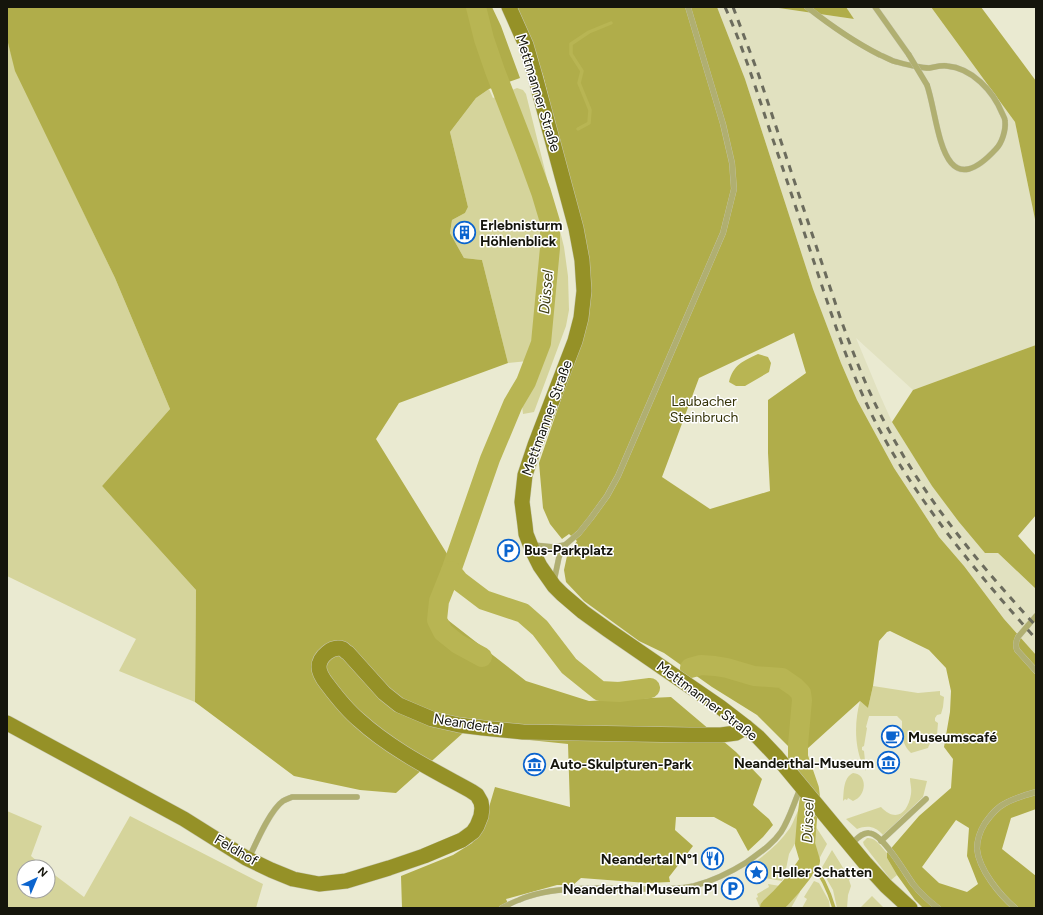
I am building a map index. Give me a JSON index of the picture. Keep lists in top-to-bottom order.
{
  "streets": {
    "main road": ["Mettmanner Straße", "Neandertal", "Feldhof"]
  },
  "crossings": [
    ["Mettmanner Straße", "Neandertal"],
    ["Neandertal", "Feldhof"]
  ],
  "water": ["Düssel"],
  "parks": ["Laubacher Steinbruch"],
  "places": {
    "building": ["Erlebnisturm Höhlenblick"],
    "parking": ["Bus-Parkplatz", "Neanderthal Museum P1"],
    "cafe": ["Museumscafé"],
    "museum": ["Neanderthal-Museum", "Auto-Skulpturen-Park"],
    "restaurant": ["Neandertal N°1"],
    "place": ["Heller Schatten"]
  },
  "north": "top right"
}
